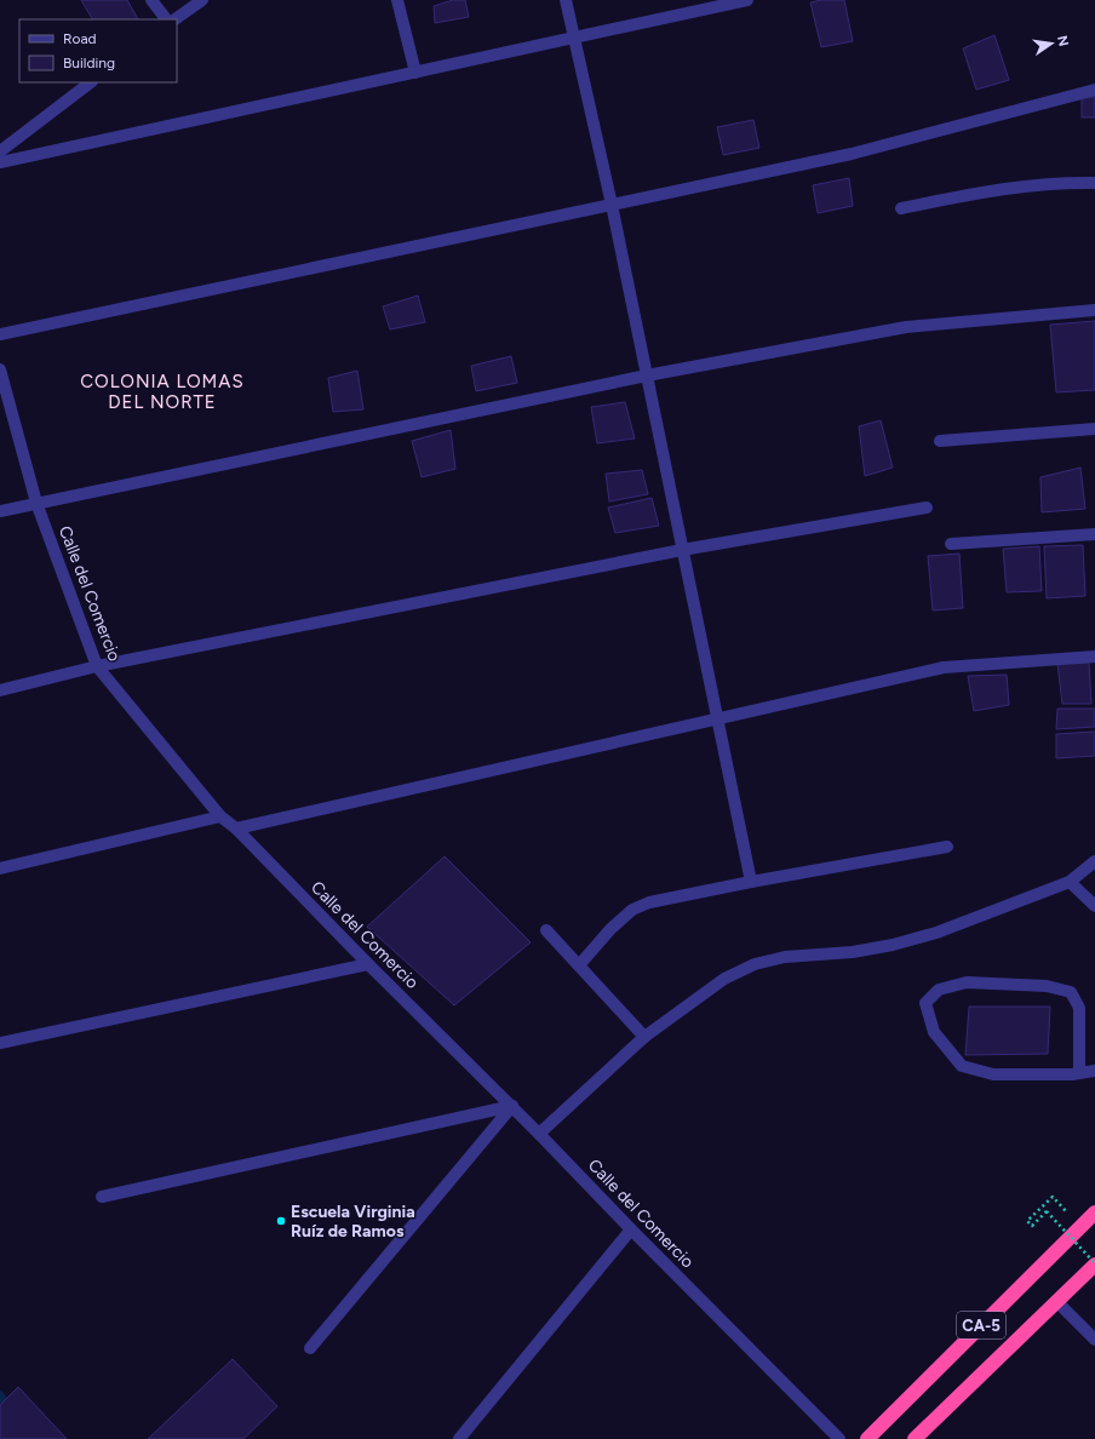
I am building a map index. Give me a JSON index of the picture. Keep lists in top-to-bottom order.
{
  "streets": {
    "highway": ["CA-5"],
    "street": ["Calle del Comercio"]
  },
  "districts": ["COLONIA LOMAS DEL NORTE"],
  "places": ["Escuela Virginia Ruíz de Ramos"],
  "legend": ["Road", "Building"],
  "north": "right"
}
